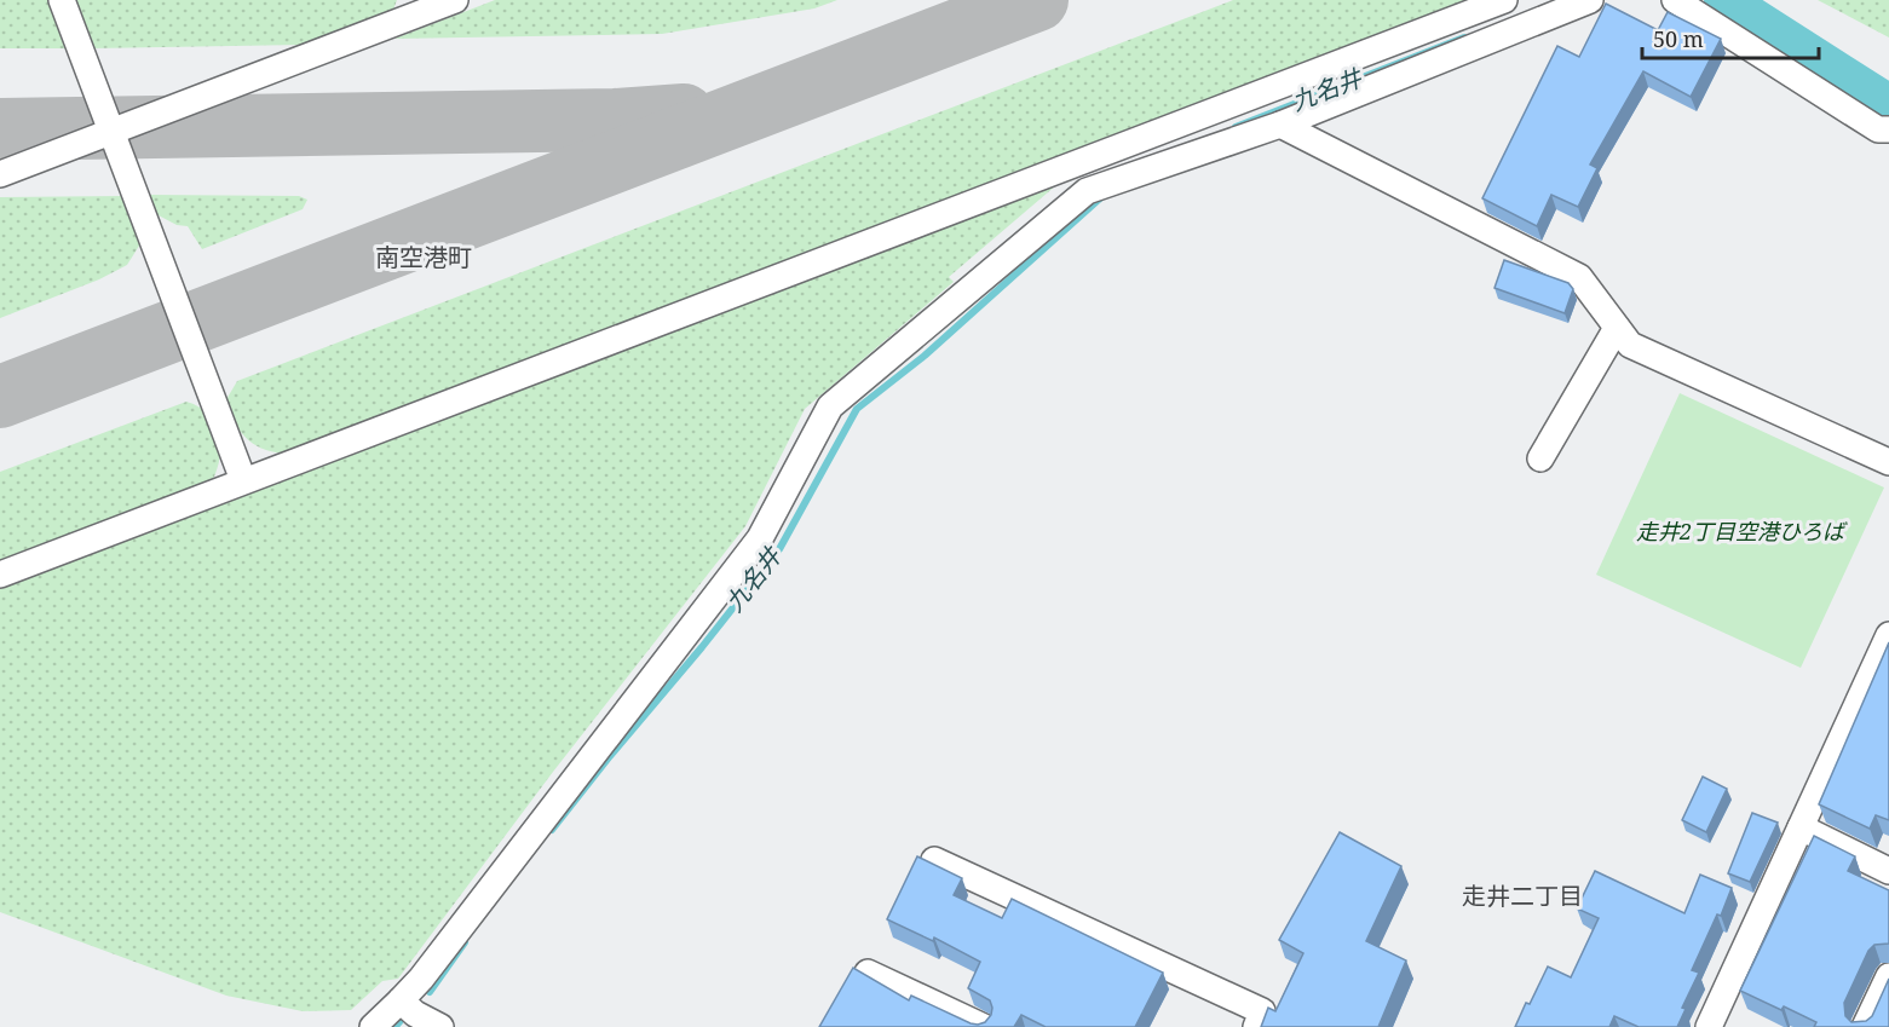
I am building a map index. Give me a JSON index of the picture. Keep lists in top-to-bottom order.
{
  "districts": ["南空港町", "走井二丁目"],
  "water": ["九名井"],
  "parks": ["走井2丁目空港ひろば"],
  "scale_bar": "50 m"
}
